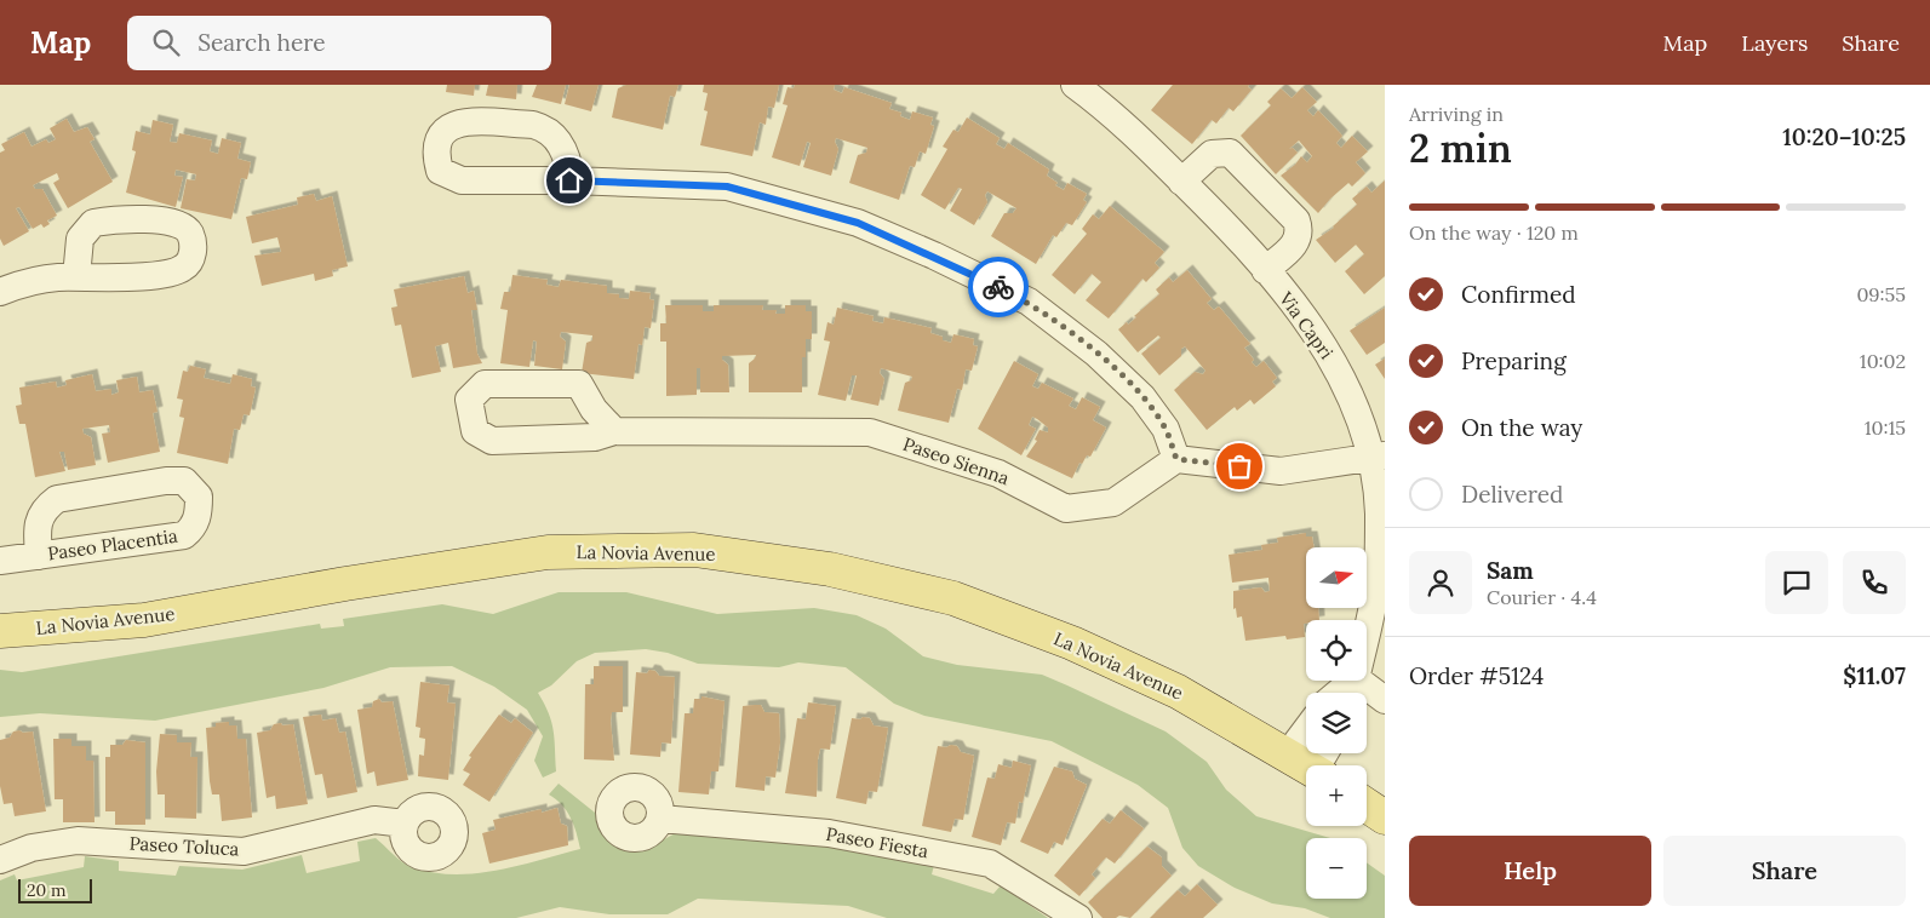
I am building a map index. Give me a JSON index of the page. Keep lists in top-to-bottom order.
{
  "streets": {
    "main road": ["La Novia Avenue"],
    "street": [
      "Via Capri",
      "Paseo Sienna",
      "Paseo Placentia",
      "Paseo Fiesta",
      "Paseo Toluca"
    ]
  },
  "scale_bar": "20 m",
  "north": "right",
  "page": {
    "header": "Map",
    "search": "Search here",
    "nav": ["Map", "Layers", "Share"],
    "heading": ["2 min", "Arriving in", "10:20–10:25"],
    "panel": [
      "Sam",
      "Courier · 4.4",
      "Order #5124",
      "$11.07"
    ],
    "bar": "On the way · 120 m",
    "list": [
      ["Confirmed", "09:55"],
      ["Preparing", "10:02"],
      ["On the way", "10:15"],
      "Delivered"
    ],
    "map_buttons": ["+", "−"],
    "buttons": ["Help", "Share"],
    "scale": "20 m"
  }
}
